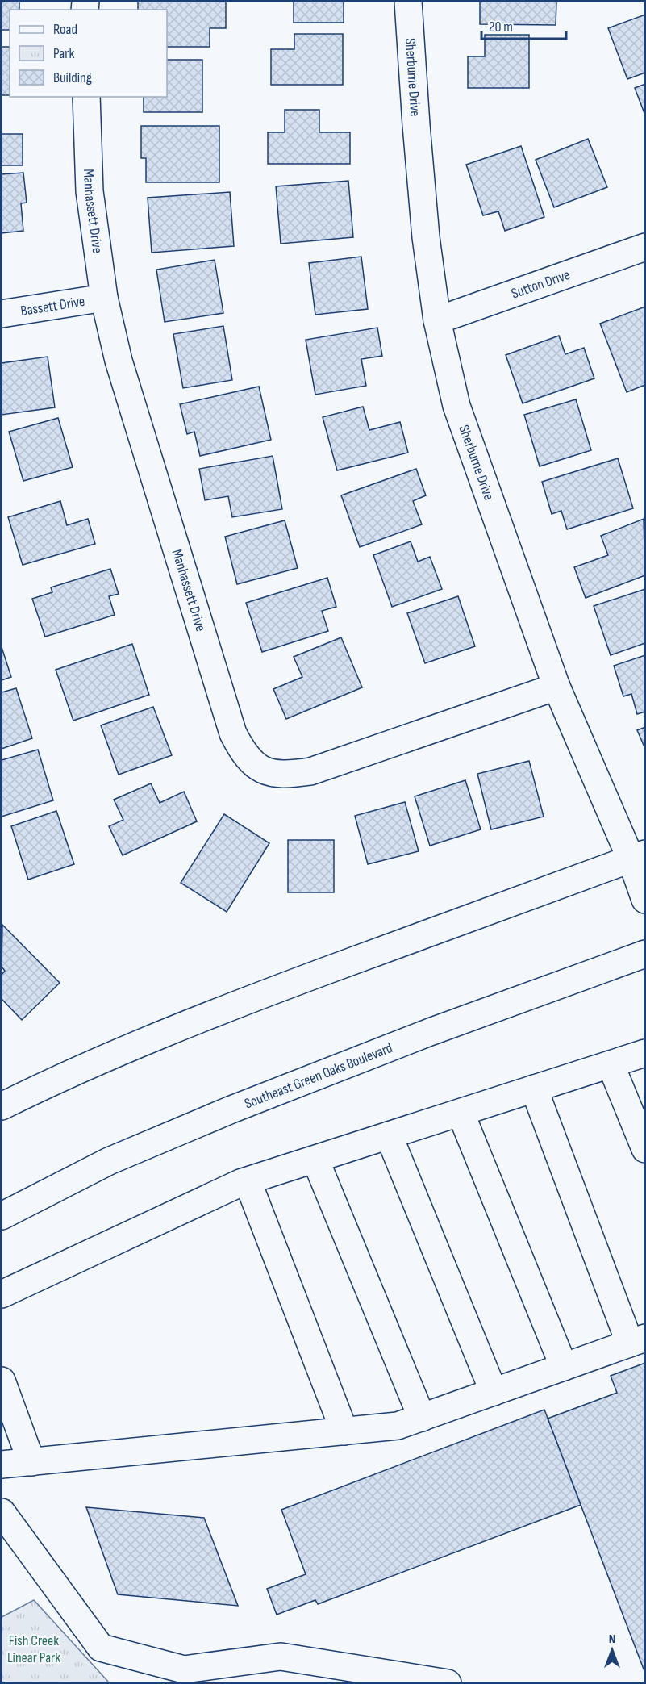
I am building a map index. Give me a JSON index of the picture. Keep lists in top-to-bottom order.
{
  "streets": {
    "street": [
      "Sherburne Drive",
      "Manhassett Drive",
      "Sutton Drive",
      "Bassett Drive",
      "Southeast Green Oaks Boulevard"
    ]
  },
  "crossings": [
    ["Sherburne Drive", "Manhassett Drive"],
    ["Sherburne Drive", "Sutton Drive"],
    ["Manhassett Drive", "Bassett Drive"]
  ],
  "parks": ["Fish Creek Linear Park"],
  "legend": ["Road", "Park", "Building"],
  "scale_bar": "20 m",
  "north": "top"
}
